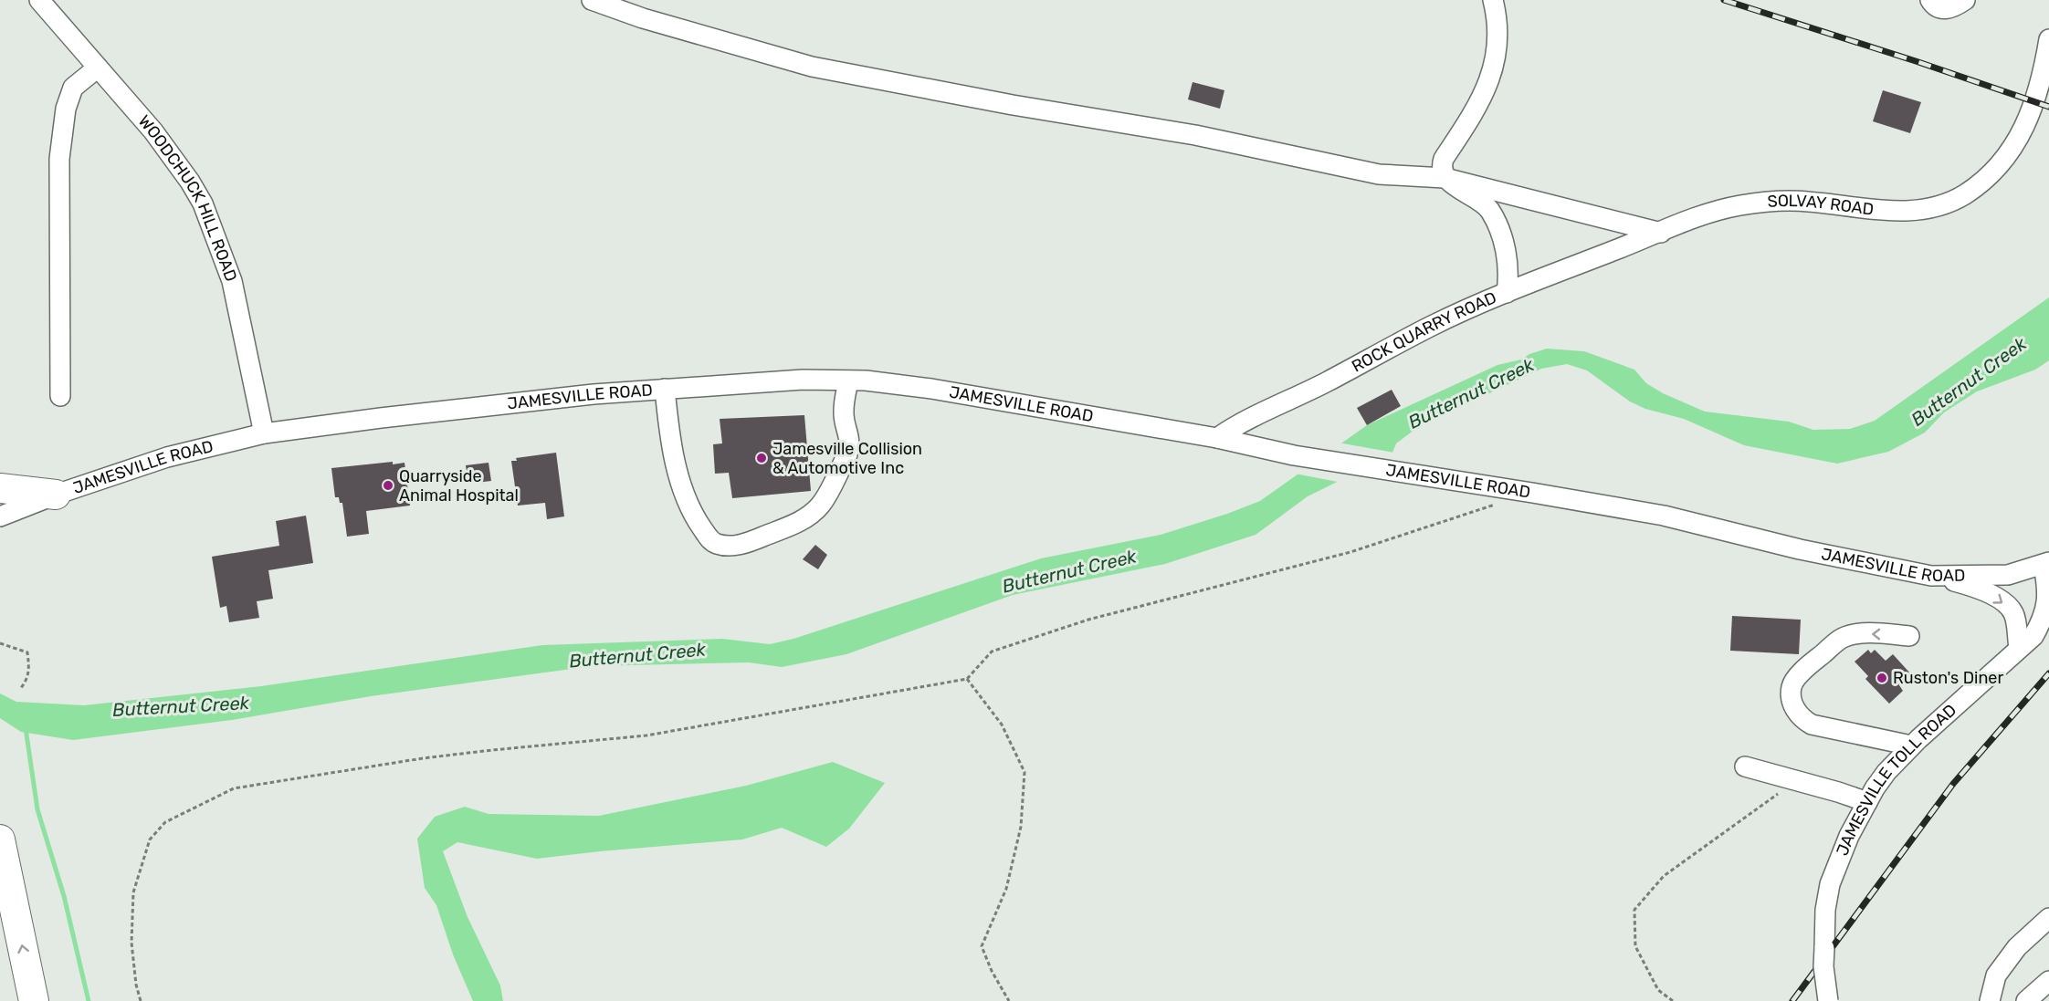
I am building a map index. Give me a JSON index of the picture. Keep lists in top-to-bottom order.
{
  "streets": {
    "street": [
      "WOODCHUCK HILL ROAD",
      "SOLVAY ROAD",
      "ROCK QUARRY ROAD",
      "JAMESVILLE ROAD",
      "JAMESVILLE TOLL ROAD"
    ]
  },
  "crossings": [
    ["WOODCHUCK HILL ROAD", "JAMESVILLE ROAD"],
    ["SOLVAY ROAD", "ROCK QUARRY ROAD"],
    ["ROCK QUARRY ROAD", "JAMESVILLE ROAD"],
    ["JAMESVILLE ROAD", "JAMESVILLE TOLL ROAD"]
  ],
  "water": ["Butternut Creek"],
  "places": ["Jamesville Collision & Automotive Inc", "Quarryside Animal Hospital", "Ruston's Diner"]
}
